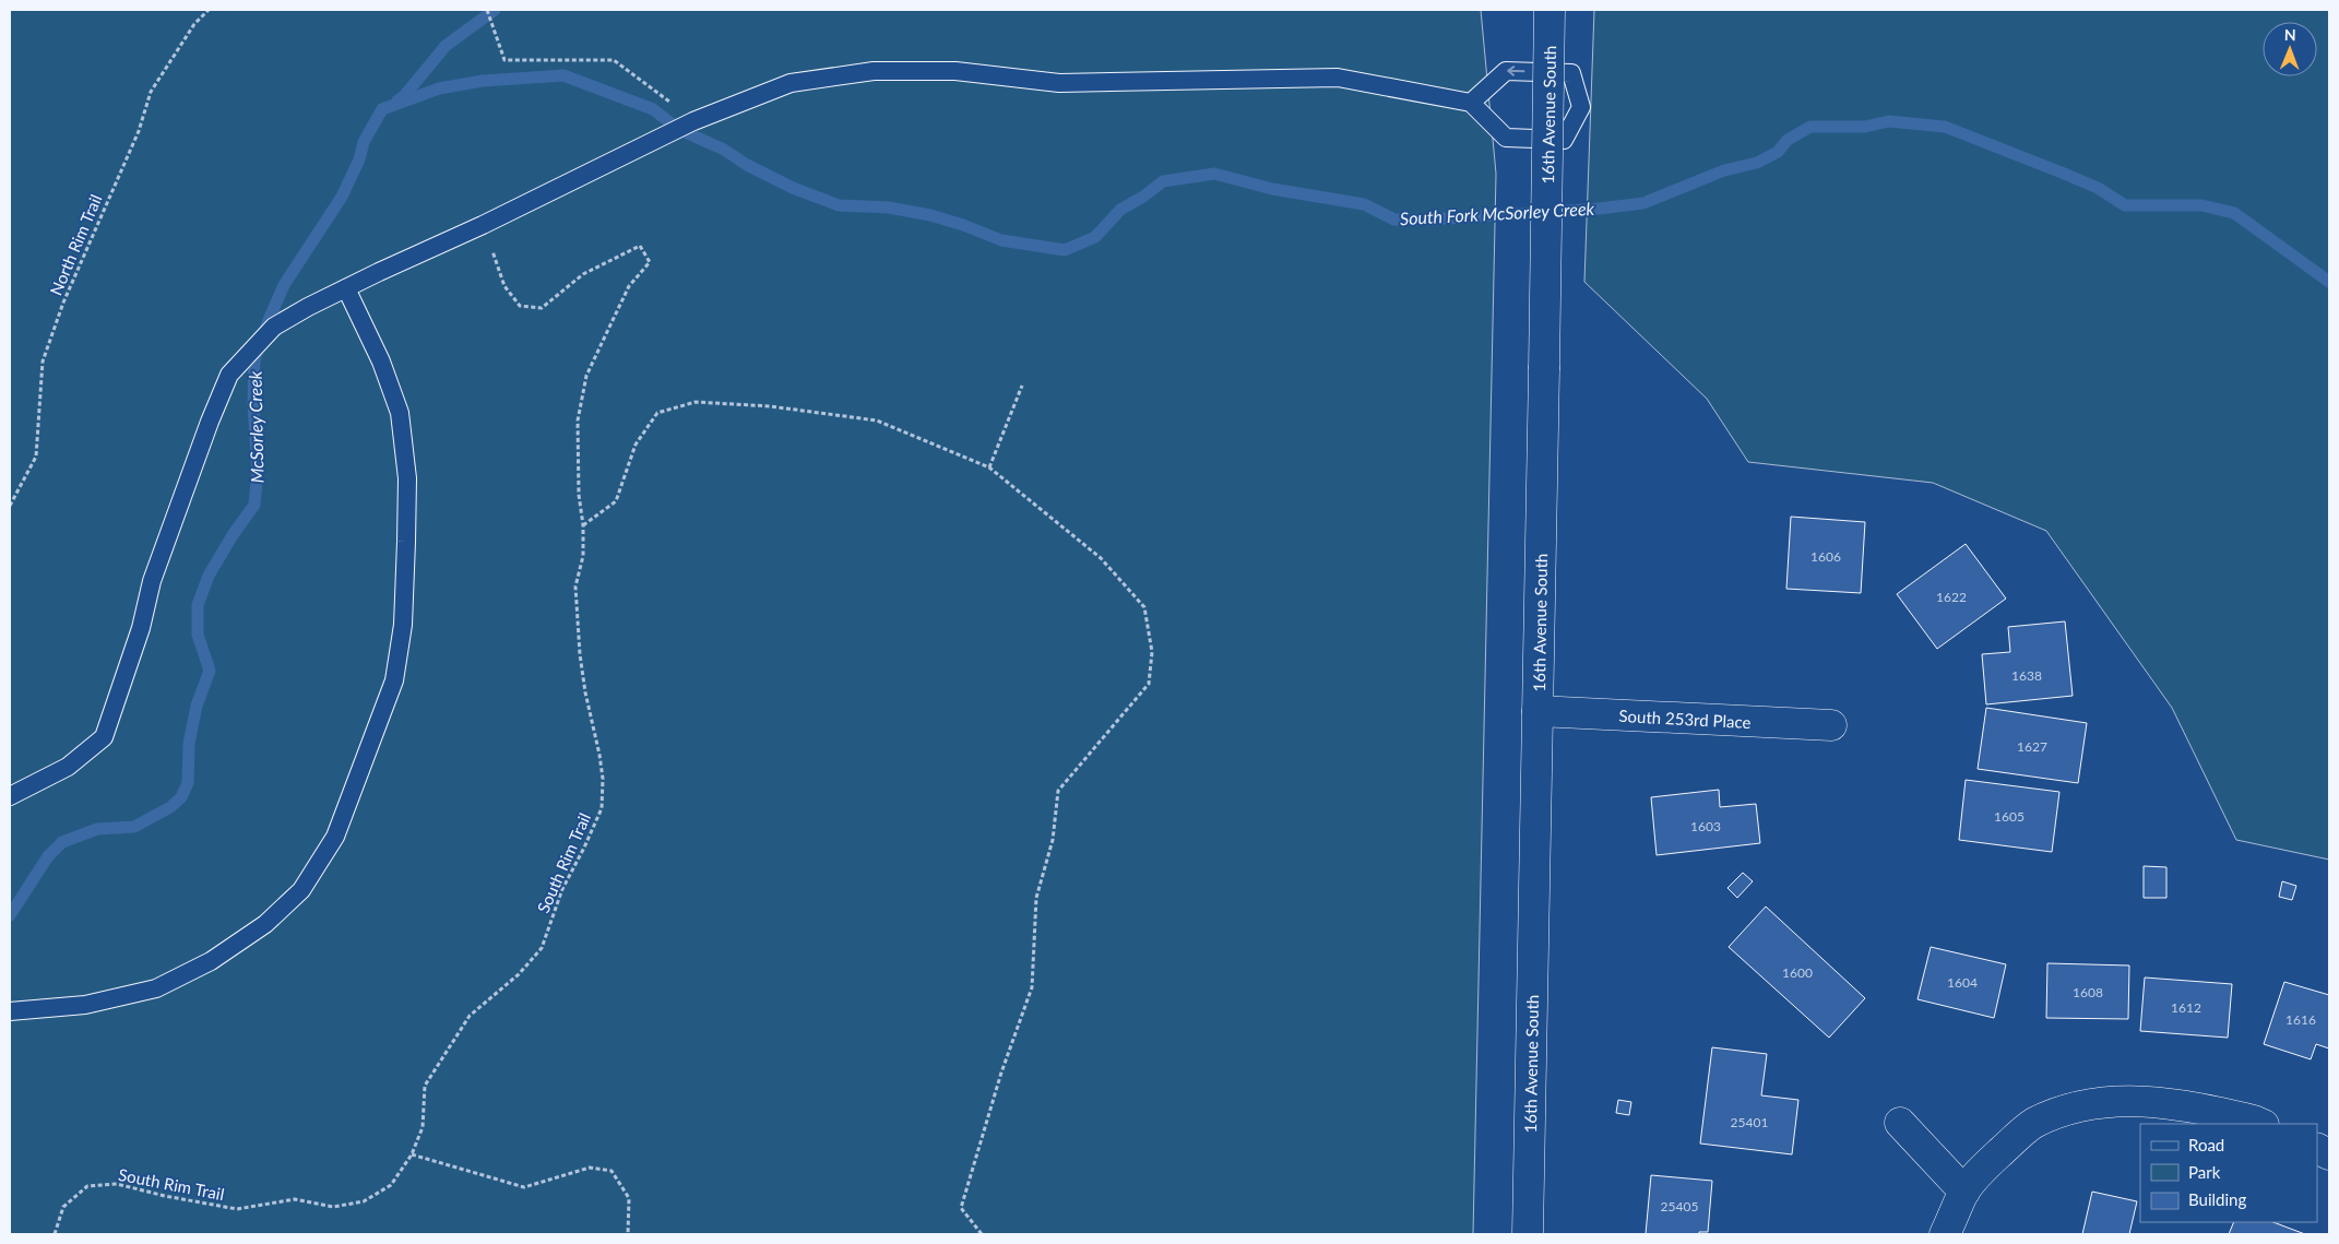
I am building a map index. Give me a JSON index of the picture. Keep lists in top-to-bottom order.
{
  "streets": {
    "main road": ["16th Avenue South", "South 253rd Place"],
    "path": ["North Rim Trail", "South Rim Trail"]
  },
  "crossings": [
    ["16th Avenue South", "South 253rd Place"]
  ],
  "water": ["South Fork McSorley Creek", "McSorley Creek"],
  "house_numbers": [
    "1606",
    "1622",
    "1638",
    "1627",
    "1605",
    "1603",
    "1600",
    "1604",
    "1608",
    "1612",
    "1616",
    "25401",
    "25405"
  ],
  "legend": ["Road", "Park", "Building"],
  "north": "top"
}
